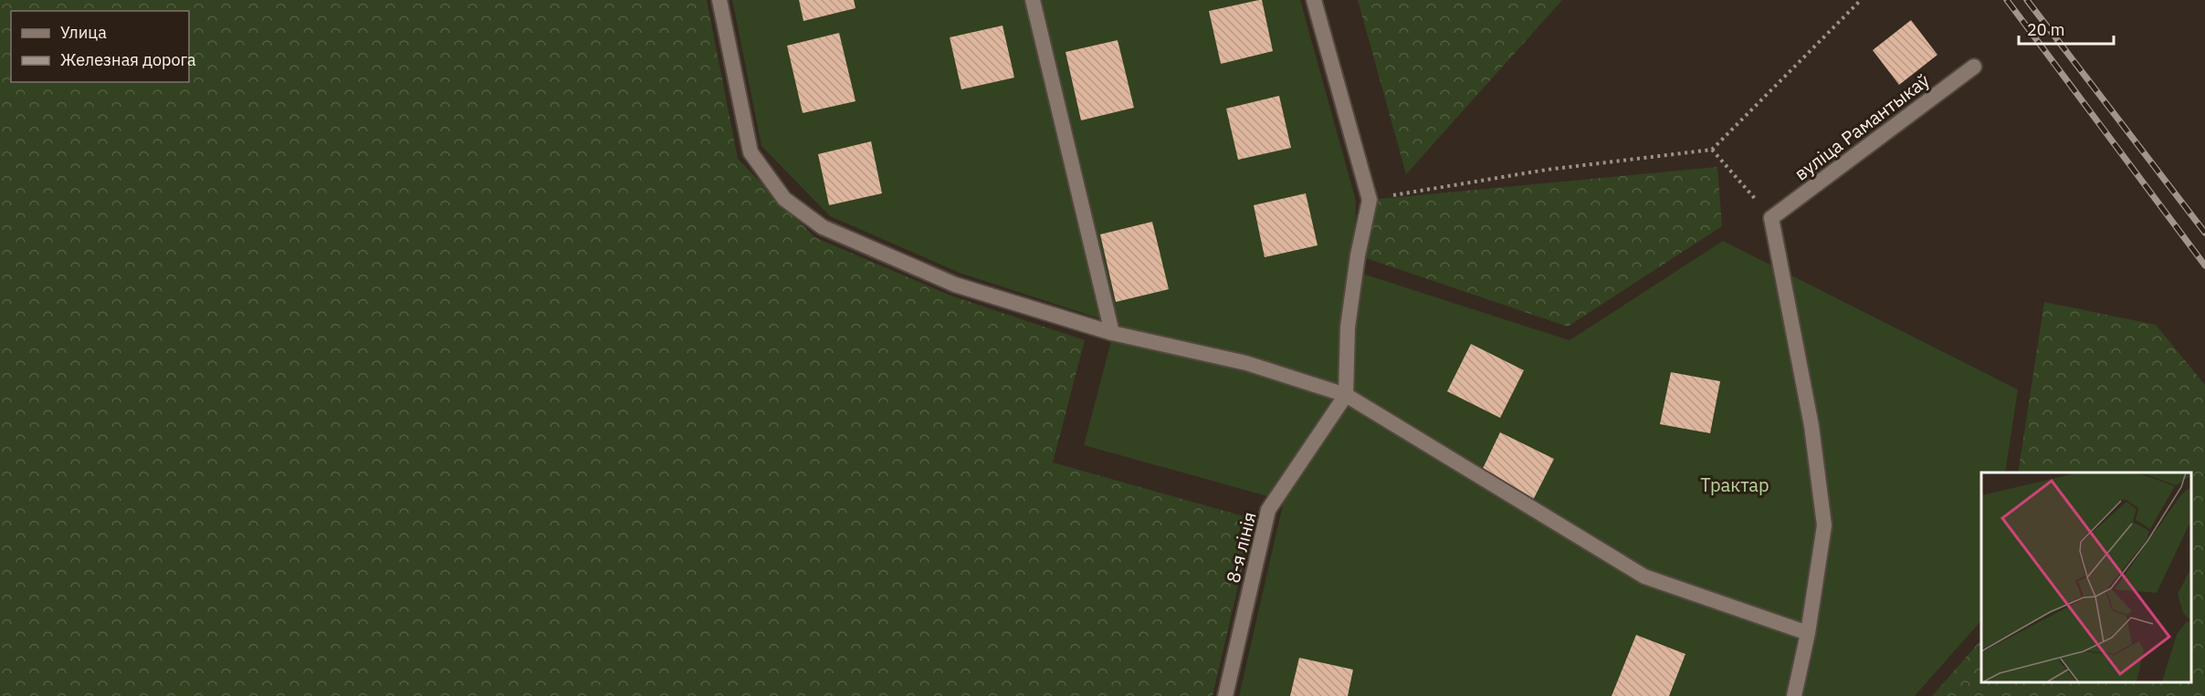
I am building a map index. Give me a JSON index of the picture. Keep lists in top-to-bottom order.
{
  "streets": {
    "street": ["вуліца Рамантыкаў", "8-я лінія"]
  },
  "parks": ["Трактар"],
  "legend": ["Улица", "Железная дорога"],
  "scale_bar": "20 m"
}
